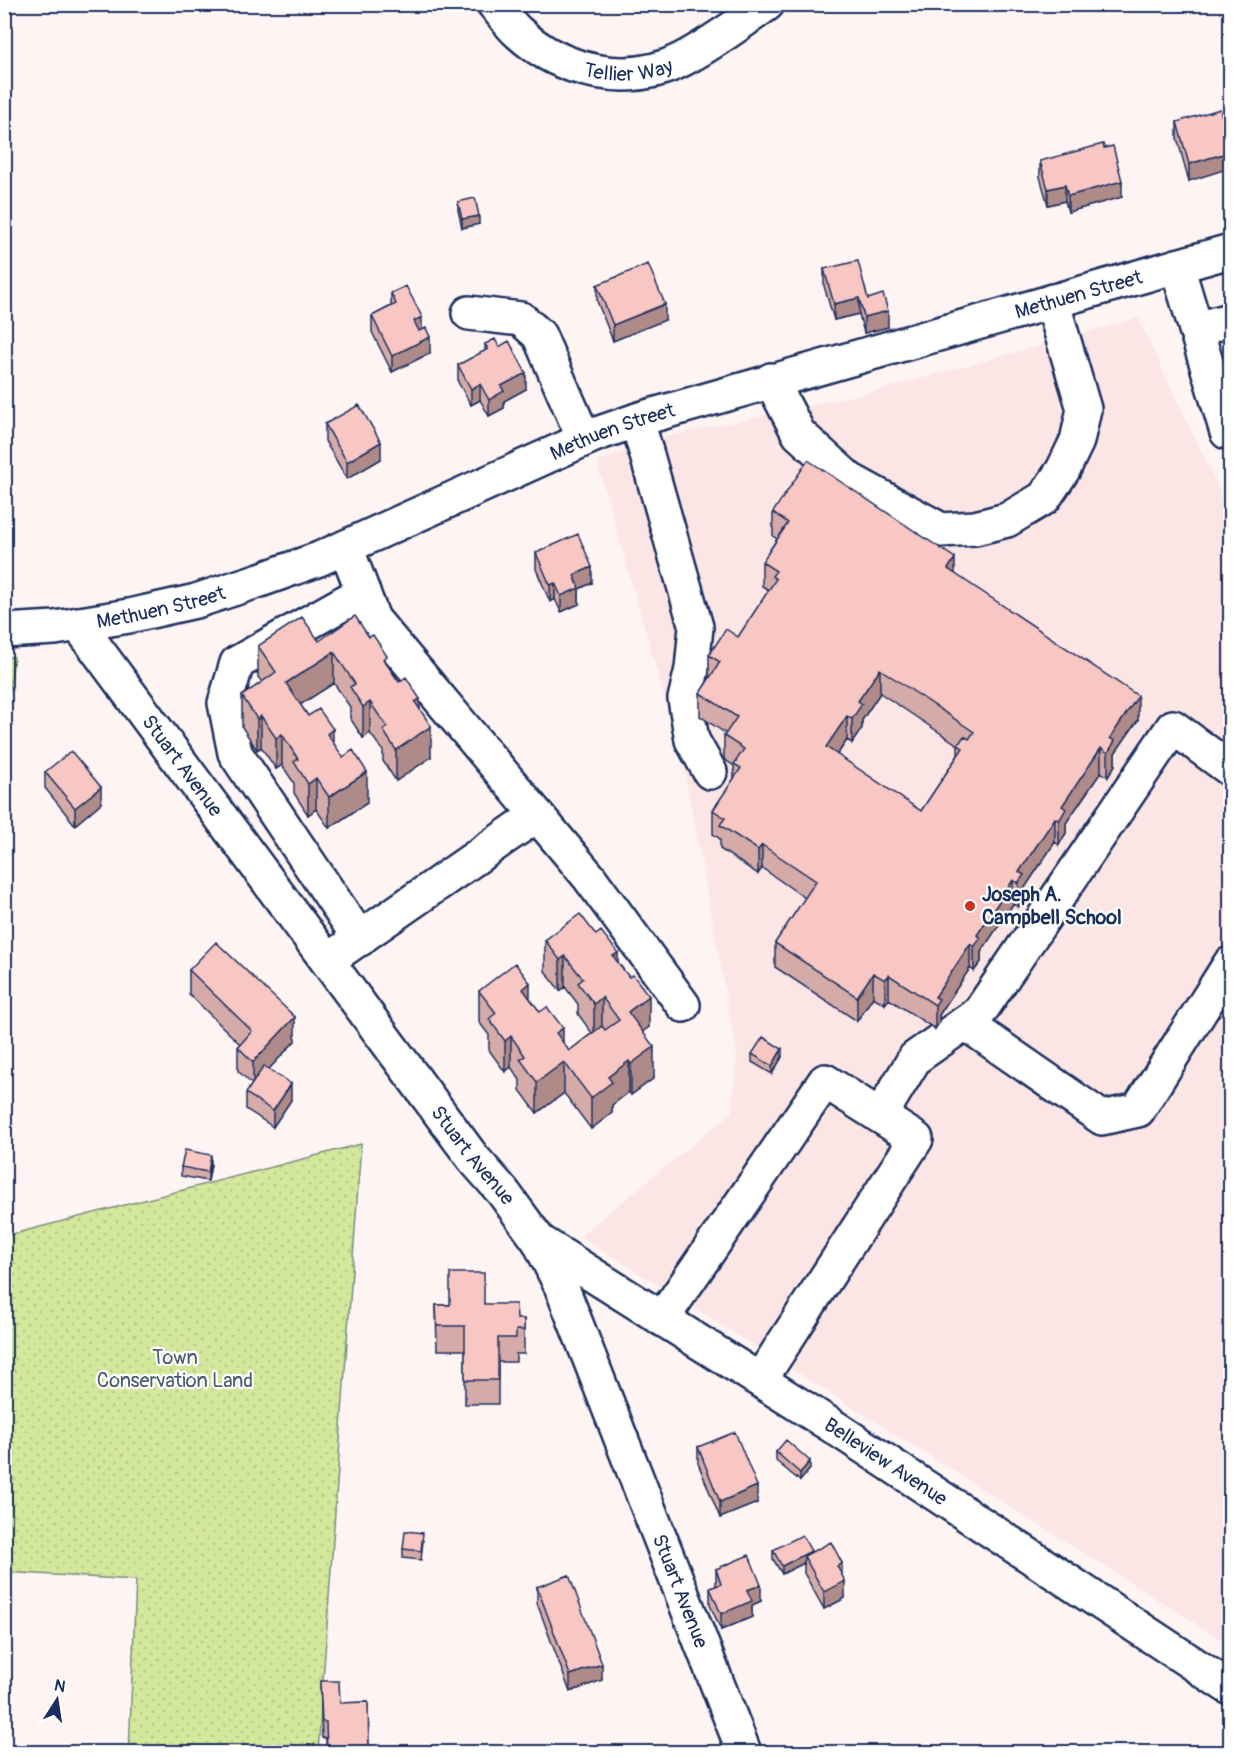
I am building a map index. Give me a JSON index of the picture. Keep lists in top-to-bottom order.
{
  "streets": {
    "street": [
      "Tellier Way",
      "Methuen Street",
      "Stuart Avenue",
      "Belleview Avenue"
    ]
  },
  "crossings": [
    ["Methuen Street", "Stuart Avenue"],
    ["Stuart Avenue", "Belleview Avenue"]
  ],
  "parks": ["Town Conservation Land"],
  "places": ["Joseph A. Campbell School"],
  "north": "top"
}
